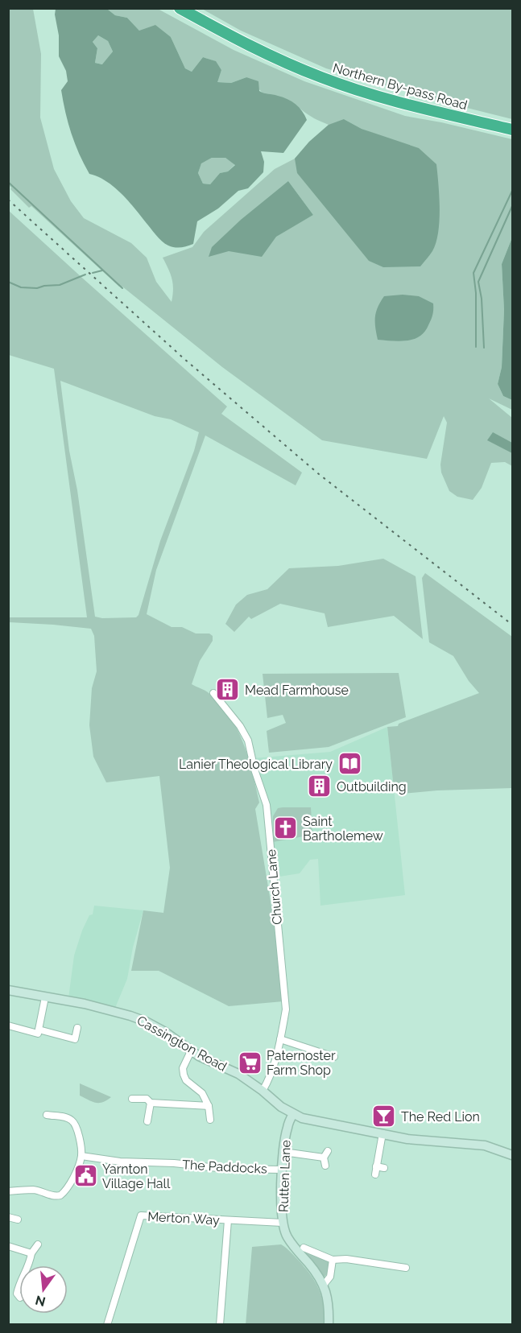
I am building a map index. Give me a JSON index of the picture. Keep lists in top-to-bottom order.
{
  "streets": {
    "highway": ["Northern By-pass Road"],
    "street": [
      "Church Lane",
      "Cassington Road",
      "The Paddocks",
      "Rutten Lane",
      "Merton Way"
    ]
  },
  "crossings": [
    ["Church Lane", "Cassington Road"],
    ["Cassington Road", "Rutten Lane"],
    ["The Paddocks", "Rutten Lane"],
    ["Rutten Lane", "Merton Way"]
  ],
  "places": {
    "building": ["Mead Farmhouse", "Outbuilding"],
    "library": ["Lanier Theological Library"],
    "church": ["Saint Bartholemew"],
    "supermarket": ["Paternoster Farm Shop"],
    "bar": ["The Red Lion"],
    "public building": ["Yarnton Village Hall"]
  },
  "north": "bottom"
}
